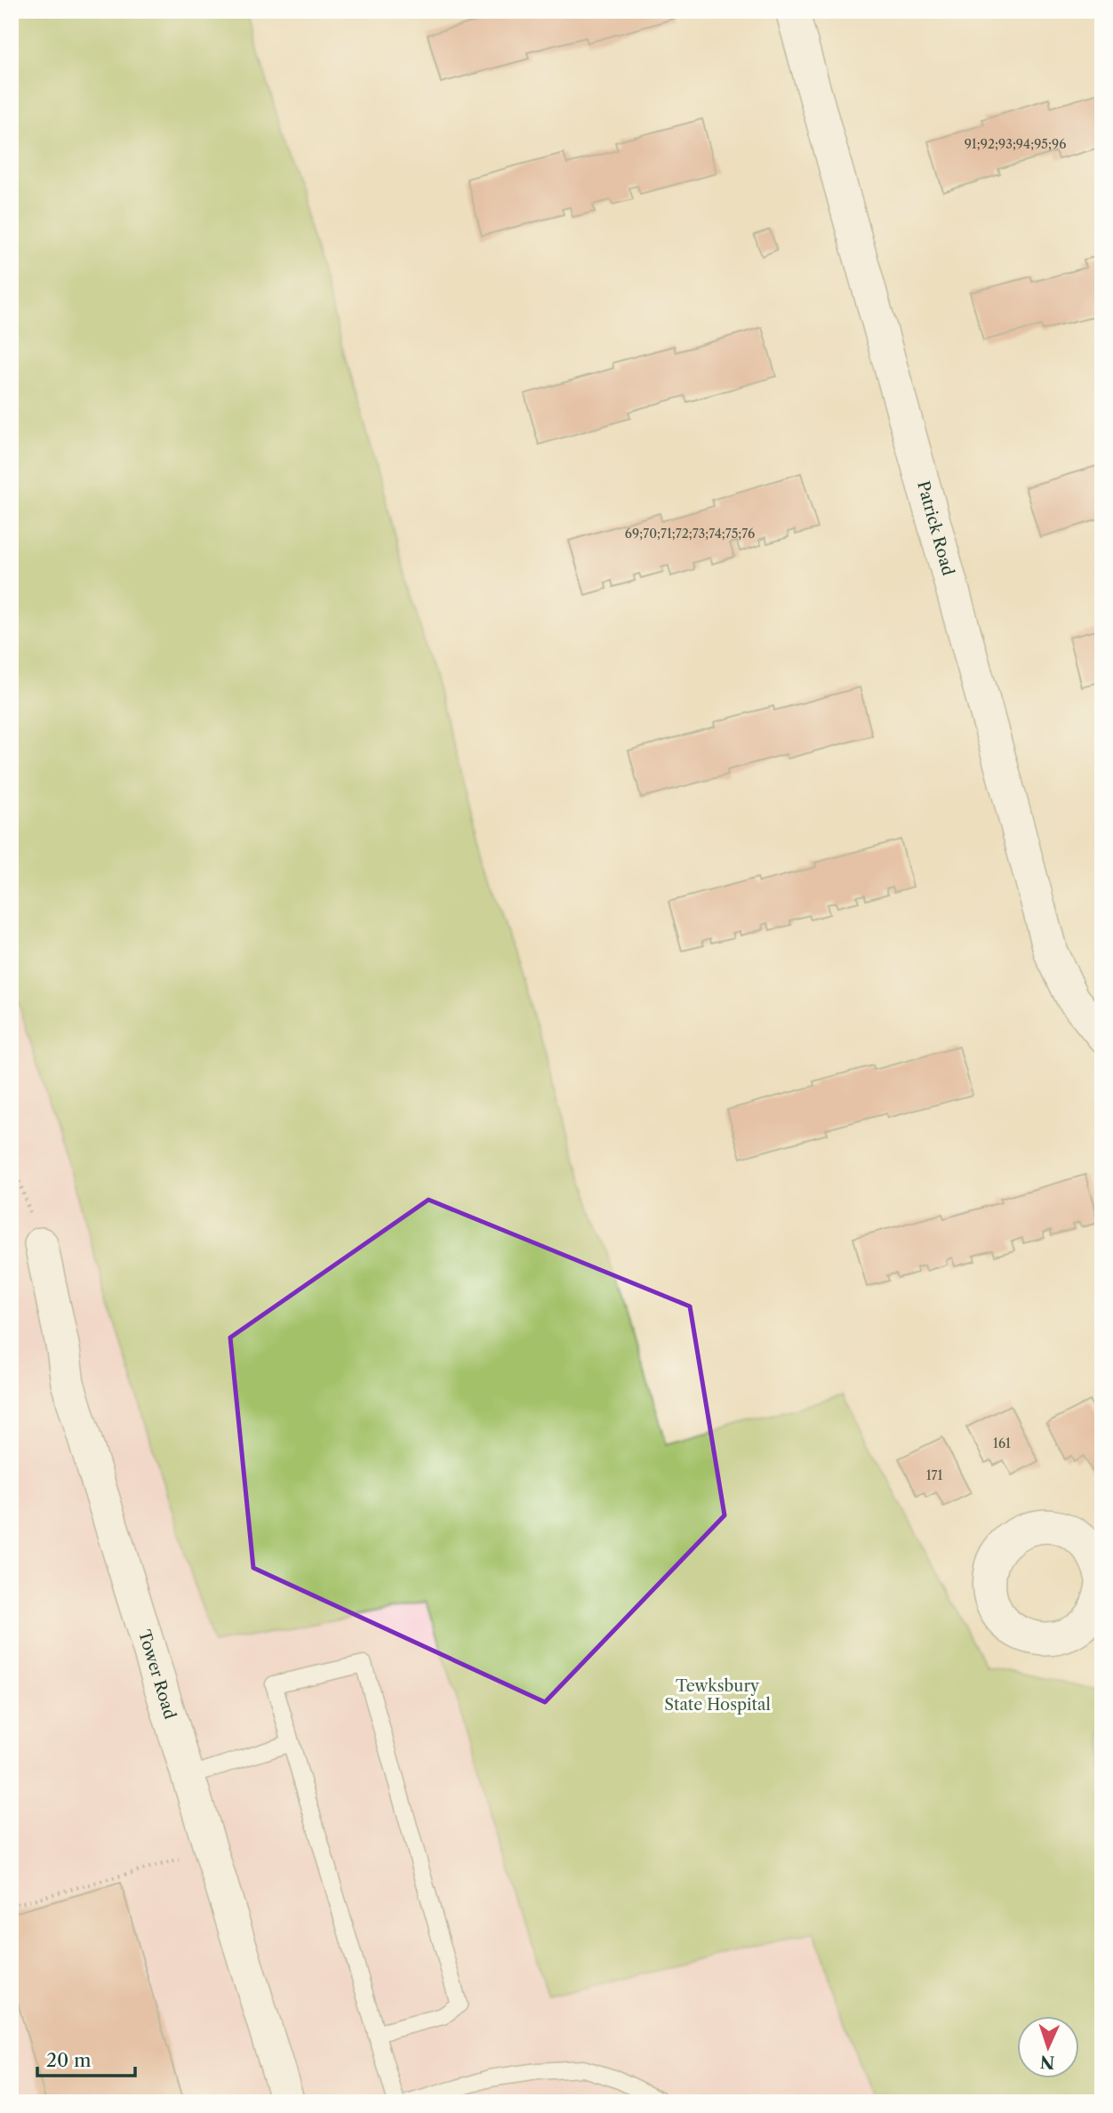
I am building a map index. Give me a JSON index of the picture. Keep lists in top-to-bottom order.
{
  "streets": {
    "street": ["Patrick Road", "Tower Road"]
  },
  "parks": ["Tewksbury State Hospital"],
  "house_numbers": [
    "91;92;93;94;95;96",
    "69;70;71;72;73;74;75;76",
    "161",
    "171"
  ],
  "scale_bar": "20 m",
  "north": "bottom"
}
